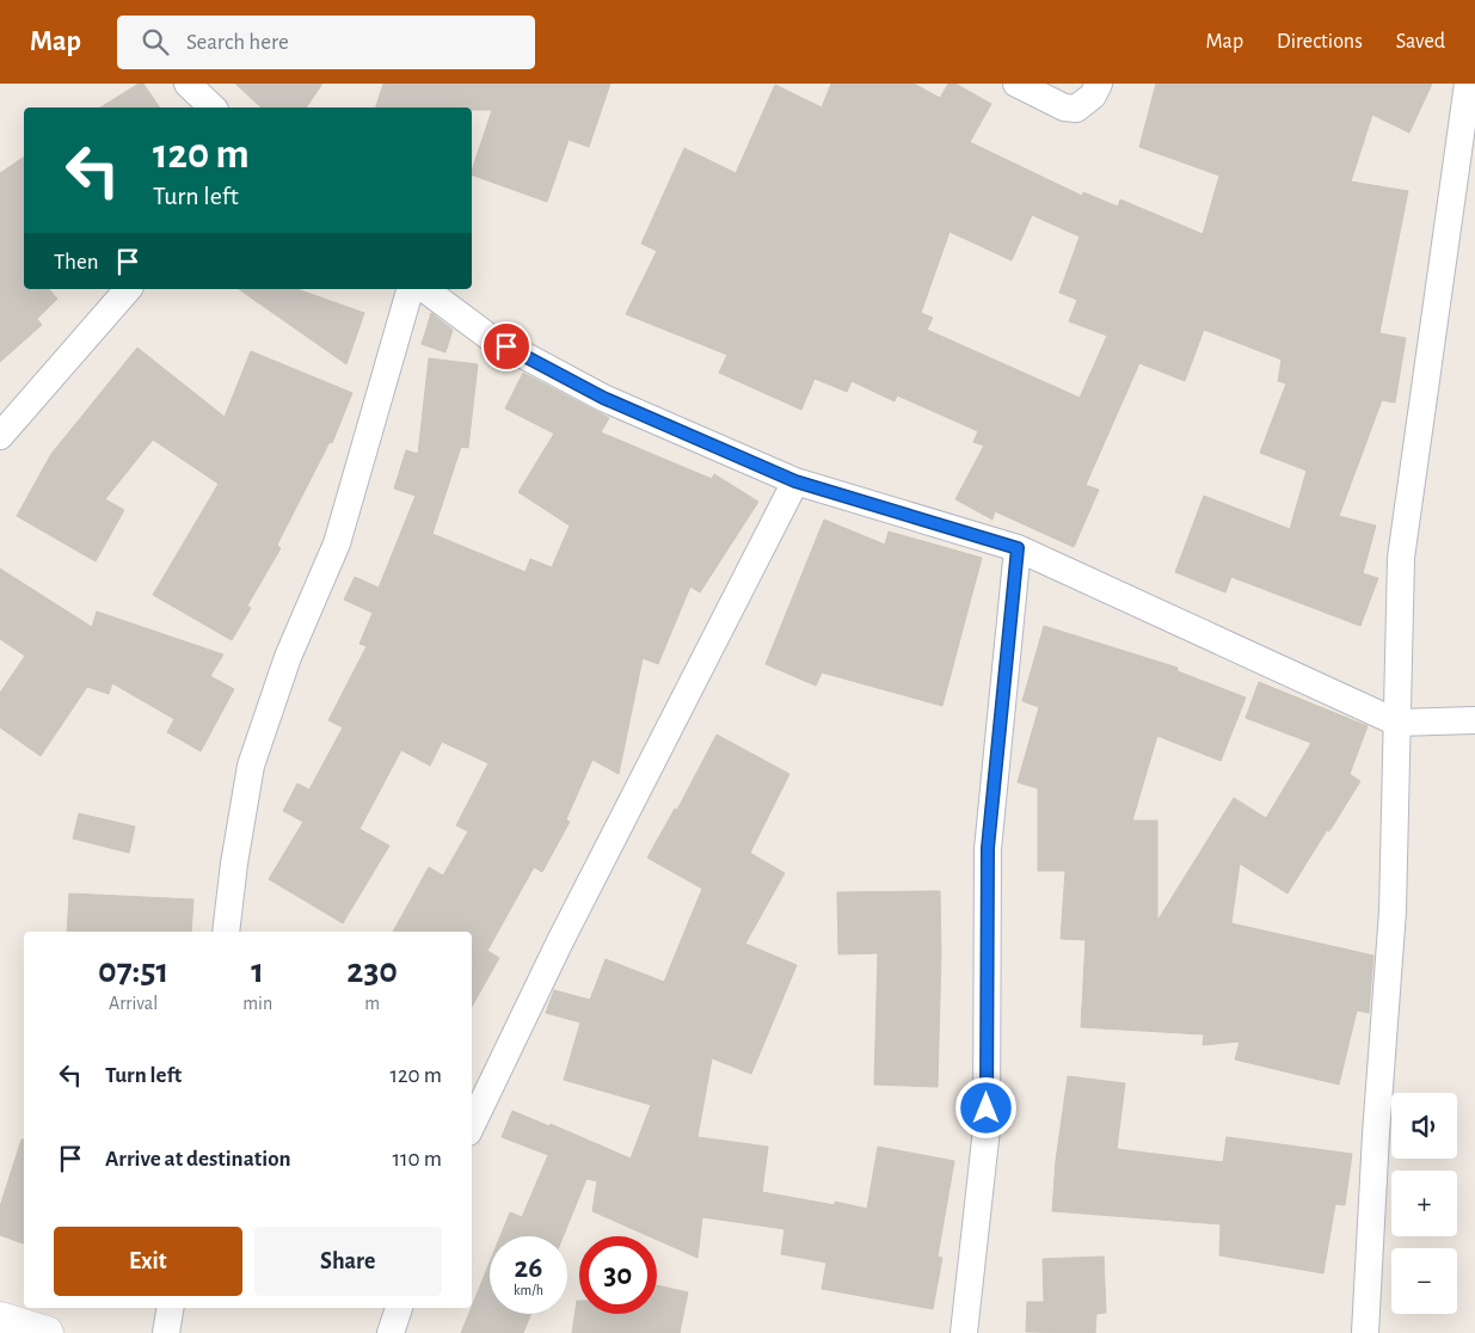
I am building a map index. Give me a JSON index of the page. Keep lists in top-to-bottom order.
{
  "page": {
    "header": "Map",
    "search": "Search here",
    "nav": ["Map", "Directions", "Saved"],
    "turn": ["120 m", "Turn left"],
    "then": "Then",
    "eta": [
      "07:51",
      "Arrival",
      "1",
      "min",
      "230",
      "m"
    ],
    "list": [
      {
        "name": "Turn left",
        "value": "120 m"
      },
      {
        "name": "Arrive at destination",
        "value": "110 m"
      }
    ],
    "map_buttons": ["+", "−"],
    "buttons": ["Exit", "Share"],
    "speed": "26 km/h",
    "limit": "30"
  }
}
